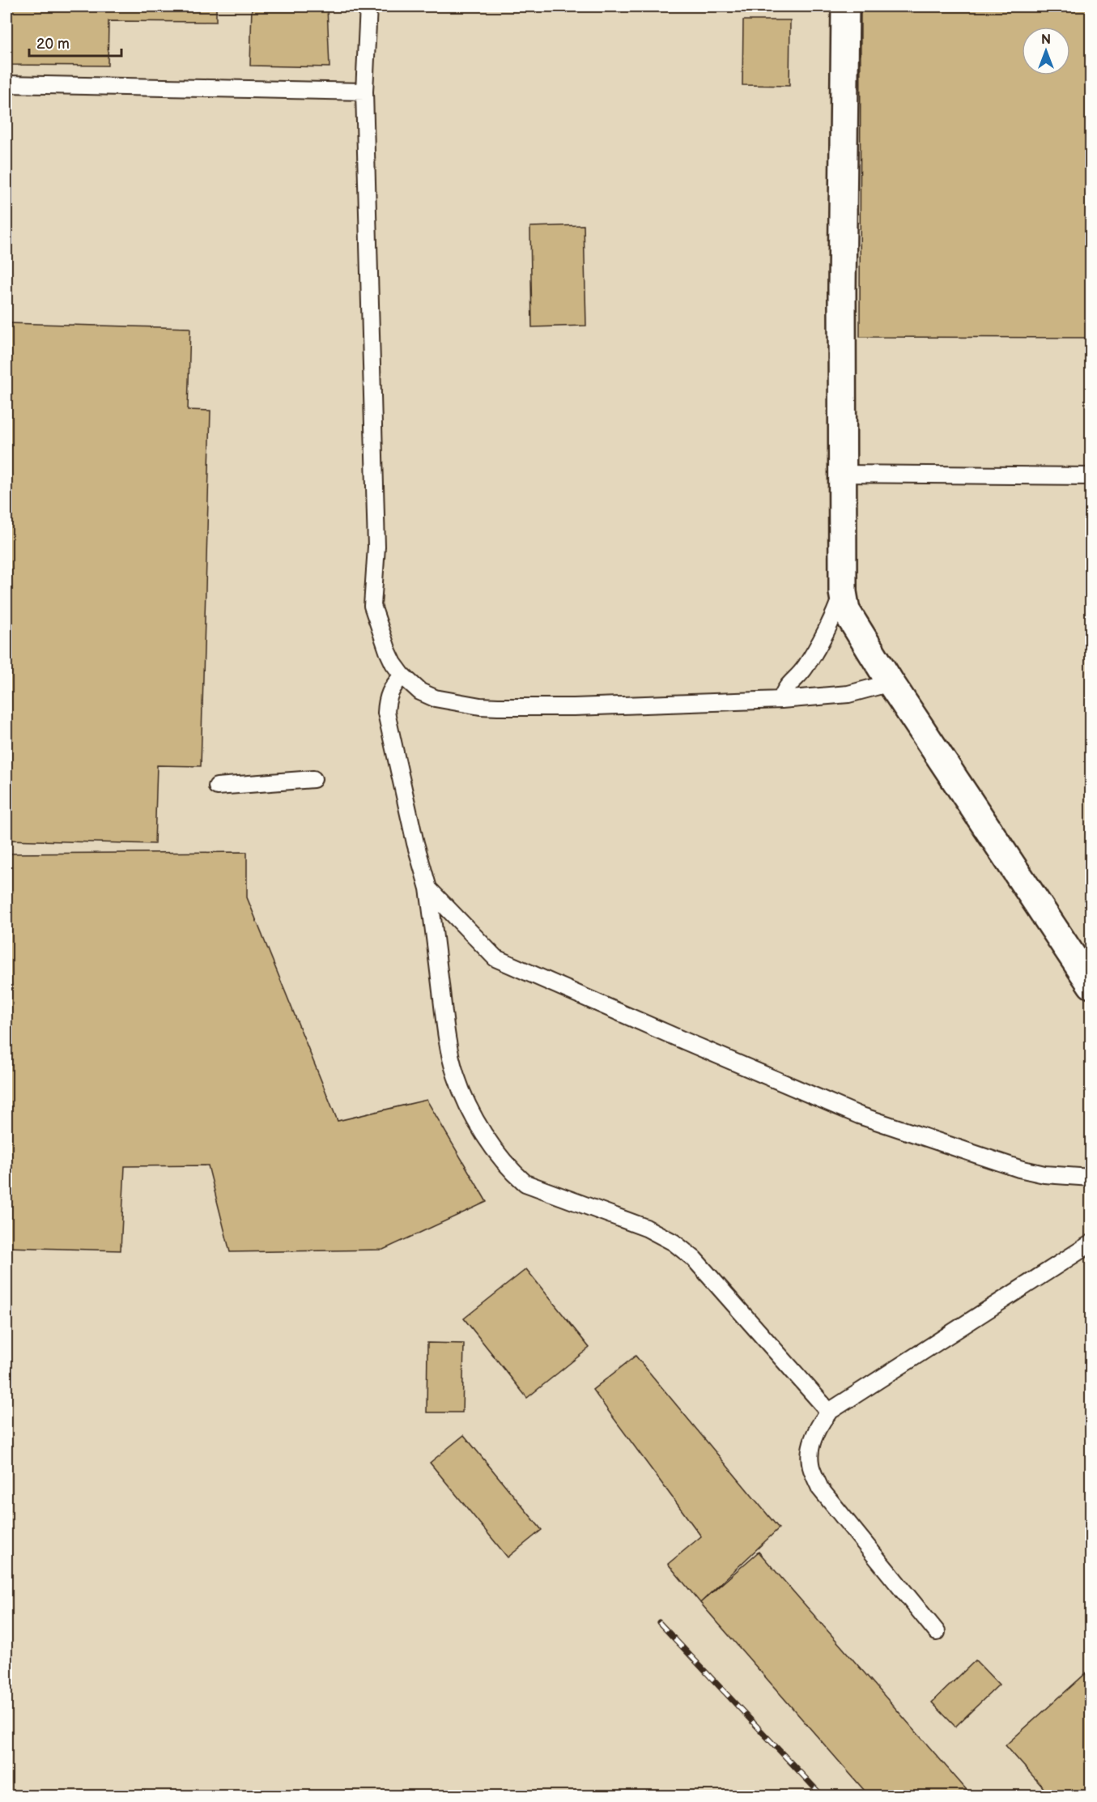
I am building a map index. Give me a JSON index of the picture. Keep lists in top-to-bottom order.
{
  "scale_bar": "20 m",
  "north": "top"
}
